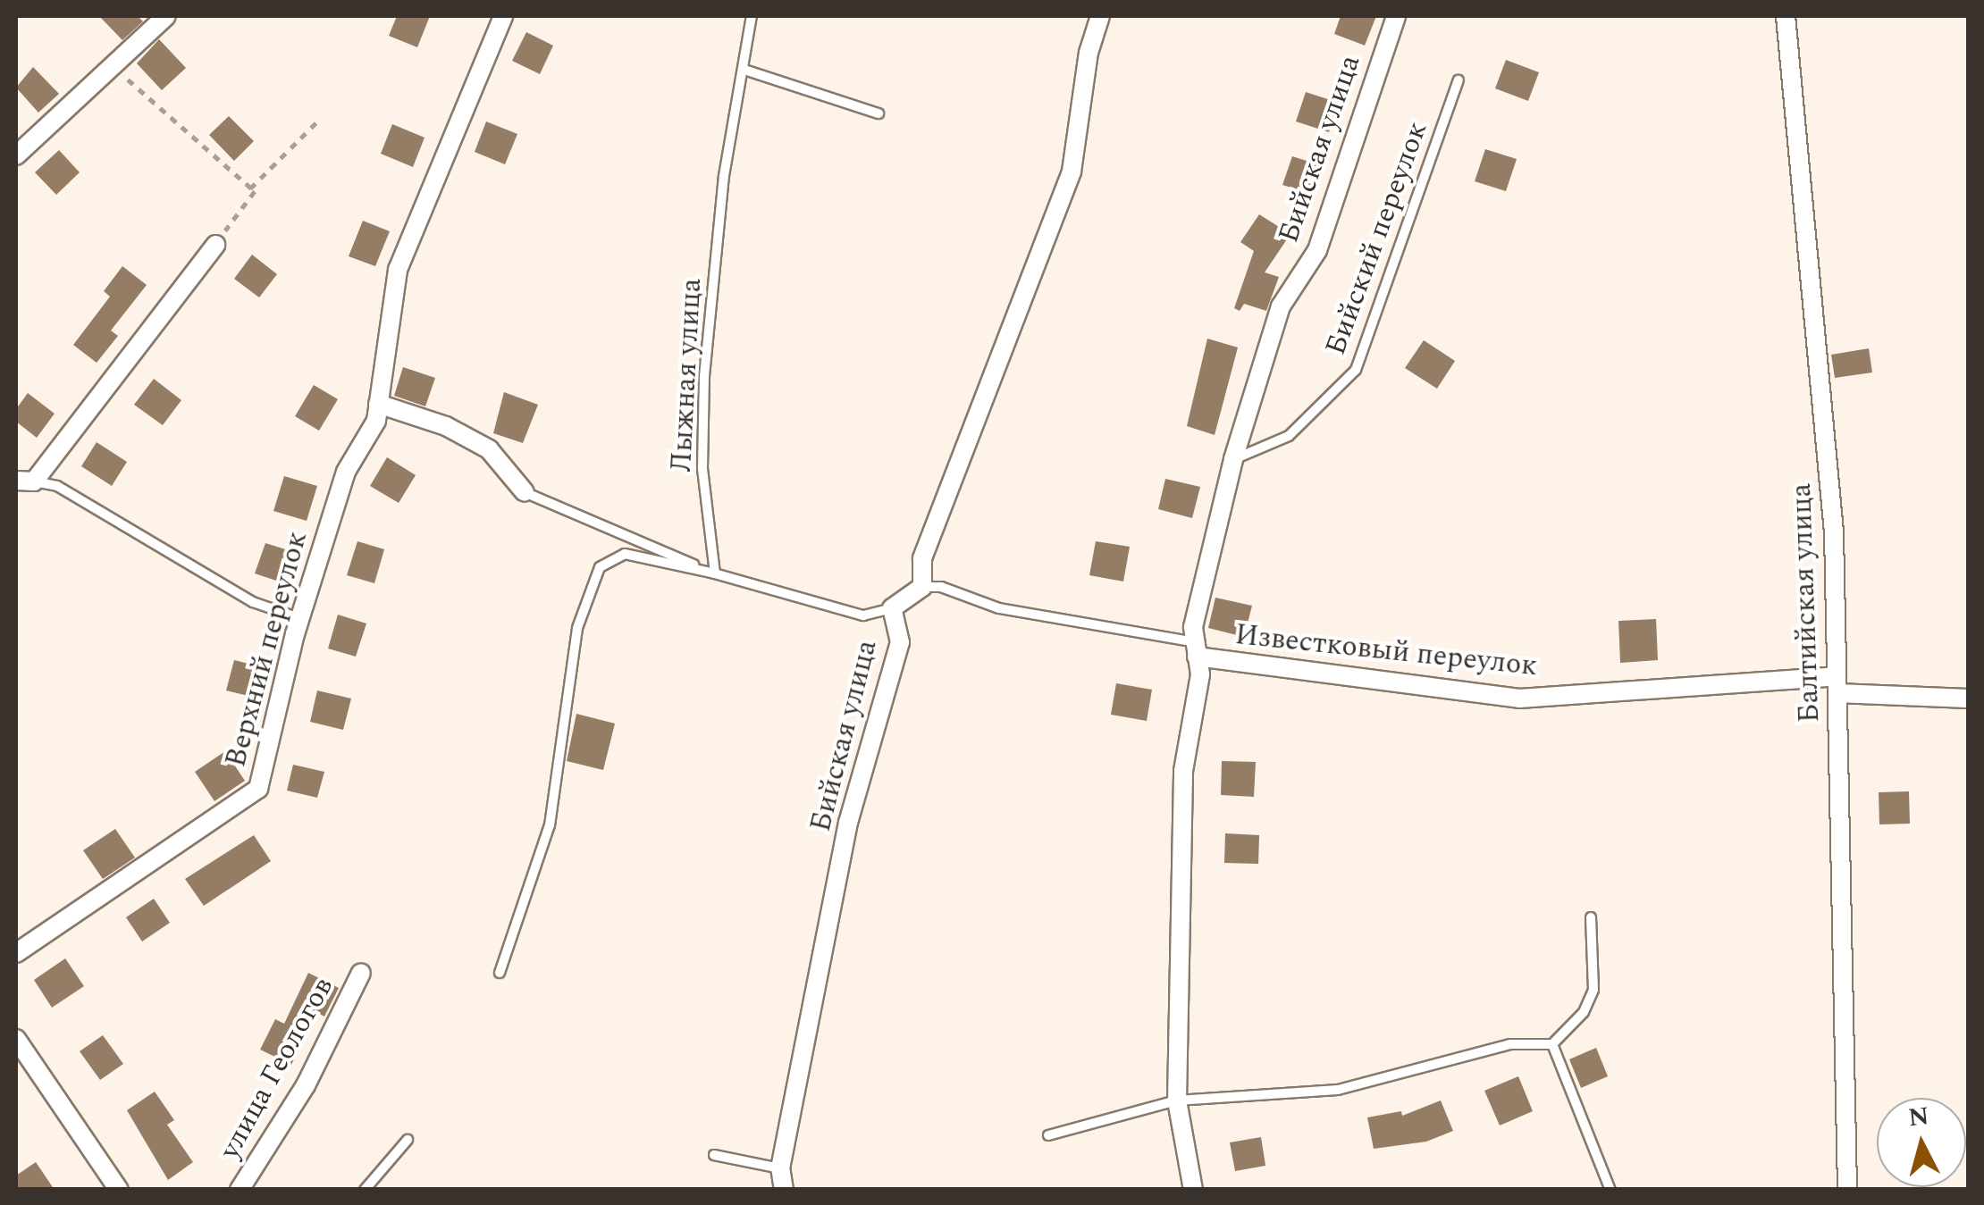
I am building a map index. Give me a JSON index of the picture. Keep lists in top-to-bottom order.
{
  "streets": {
    "street": [
      "Бийская улица",
      "Балтийская улица",
      "Верхний переулок",
      "Известковый переулок",
      "улица Геологов"
    ],
    "lane": ["Бийский переулок", "Лыжная улица"]
  },
  "crossings": [
    ["Бийская улица", "Бийский переулок"],
    ["Бийская улица", "Известковый переулок"],
    ["Балтийская улица", "Известковый переулок"]
  ],
  "north": "top"
}
